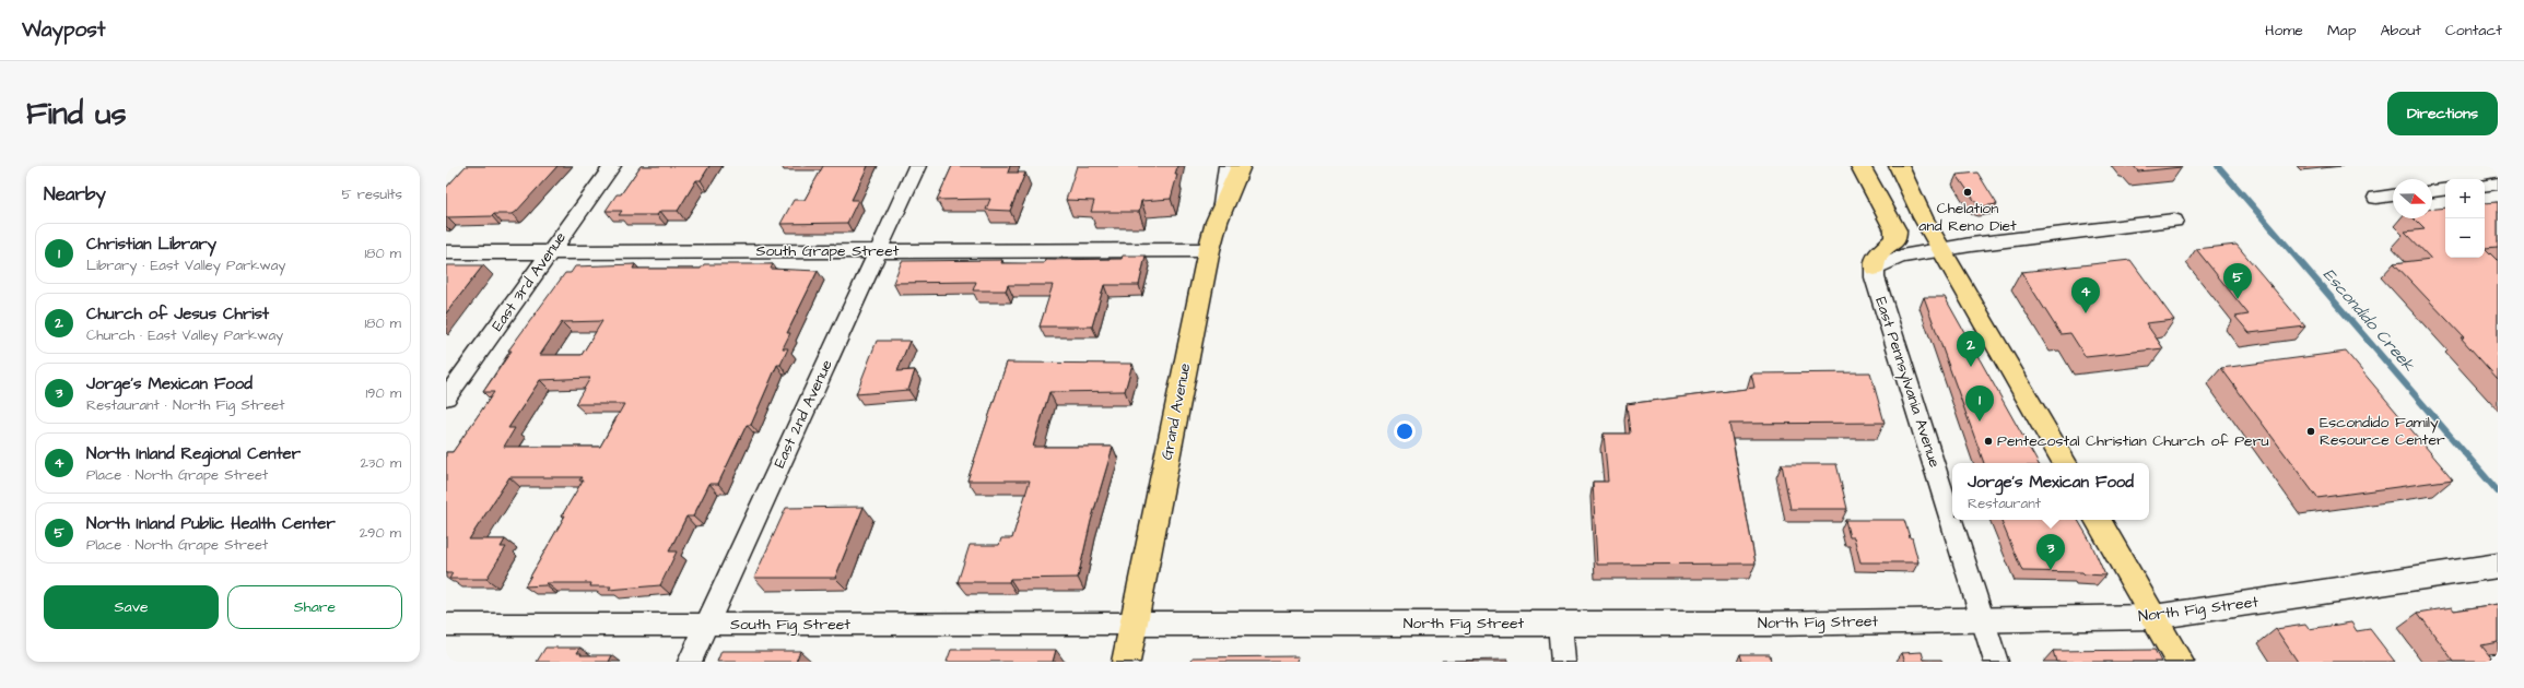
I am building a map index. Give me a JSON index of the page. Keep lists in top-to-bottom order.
{
  "streets": {
    "main road": ["Grand Avenue"],
    "street": [
      "South Grape Street",
      "East 3rd Avenue",
      "East Pennsylvania Avenue",
      "East 2nd Avenue",
      "North Fig Street",
      "South Fig Street"
    ]
  },
  "crossings": [
    ["South Grape Street", "East 3rd Avenue"],
    ["South Grape Street", "Grand Avenue"],
    ["South Grape Street", "East 2nd Avenue"],
    ["East Pennsylvania Avenue", "North Fig Street"],
    ["Grand Avenue", "North Fig Street"],
    ["Grand Avenue", "South Fig Street"],
    ["East 2nd Avenue", "South Fig Street"],
    ["North Fig Street", "South Fig Street"]
  ],
  "water": ["Escondido Creek"],
  "places": ["Chelation and Reno Diet", "Escondido Family Resource Center", "Pentecostal Christian Church of Peru"],
  "north": "right",
  "page": {
    "header": "Waypost",
    "nav": [
      "Home",
      "Map",
      "About",
      "Contact"
    ],
    "buttons": [
      "Directions",
      ["Save", "Share"]
    ],
    "title": "Find us",
    "heading": ["Nearby", "5 results"],
    "map_buttons": ["+", "−"],
    "list": [
      {
        "mark": "1",
        "name": "Christian Library",
        "note": "Library · East Valley Parkway",
        "value": "180 m"
      },
      {
        "mark": "2",
        "name": "Church of Jesus Christ",
        "note": "Church · East Valley Parkway",
        "value": "180 m"
      },
      {
        "mark": "3",
        "name": "Jorge's Mexican Food",
        "note": "Restaurant · North Fig Street",
        "value": "190 m"
      },
      {
        "mark": "4",
        "name": "North Inland Regional Center",
        "note": "Place · North Grape Street",
        "value": "230 m"
      },
      {
        "mark": "5",
        "name": "North Inland Public Health Center",
        "note": "Place · North Grape Street",
        "value": "290 m"
      }
    ],
    "pins": [
      "5",
      "4",
      "2",
      "1",
      "3"
    ],
    "popup": ["Jorge's Mexican Food", "Restaurant"]
  }
}
